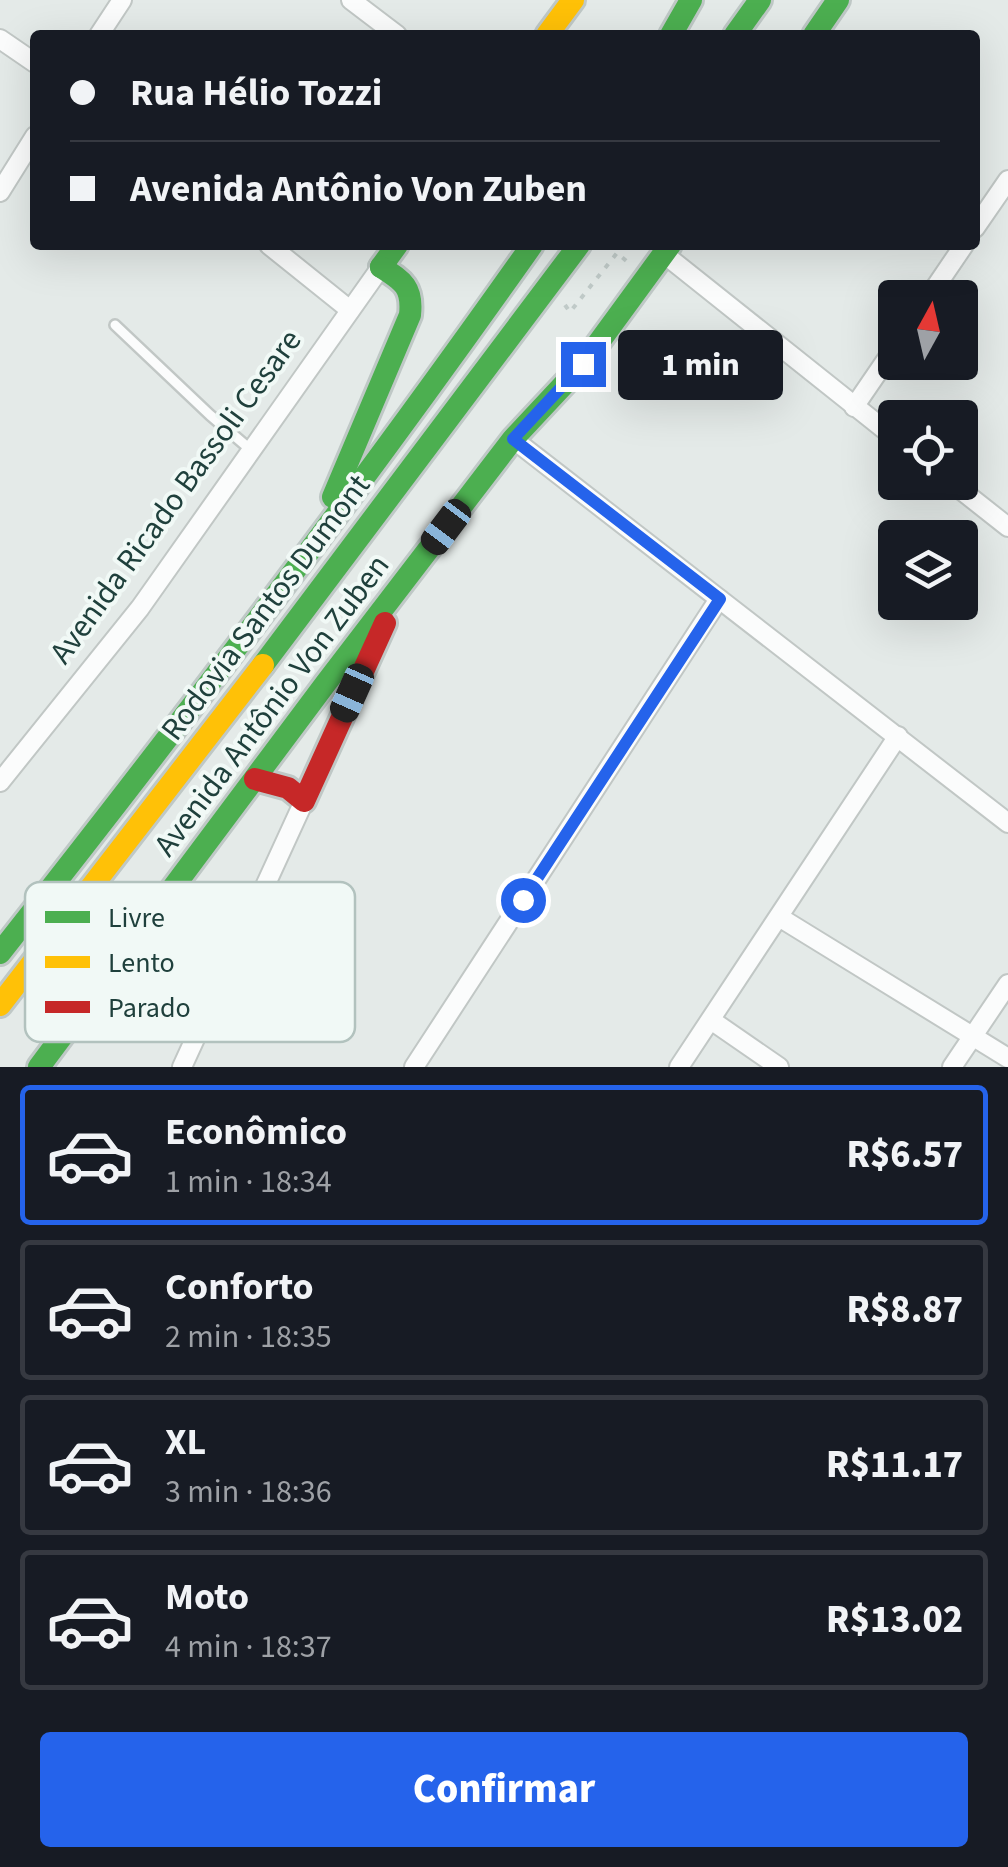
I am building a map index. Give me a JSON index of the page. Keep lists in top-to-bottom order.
{
  "streets": {
    "main road": ["Avenida Ricado Bassoli Cesare", "Rodovia Santos Dumont", "Avenida Antônio Von Zuben"]
  },
  "legend": ["Livre", "Lento", "Parado"],
  "north": "top",
  "page": {
    "banner": ["Rua Hélio Tozzi", "Avenida Antônio Von Zuben"],
    "bubble": "1 min",
    "list": [
      {
        "name": "Econômico",
        "note": "1 min · 18:34",
        "value": "R$6.57"
      },
      {
        "name": "Conforto",
        "note": "2 min · 18:35",
        "value": "R$8.87"
      },
      {
        "name": "XL",
        "note": "3 min · 18:36",
        "value": "R$11.17"
      },
      {
        "name": "Moto",
        "note": "4 min · 18:37",
        "value": "R$13.02"
      }
    ],
    "buttons": "Confirmar"
  }
}
